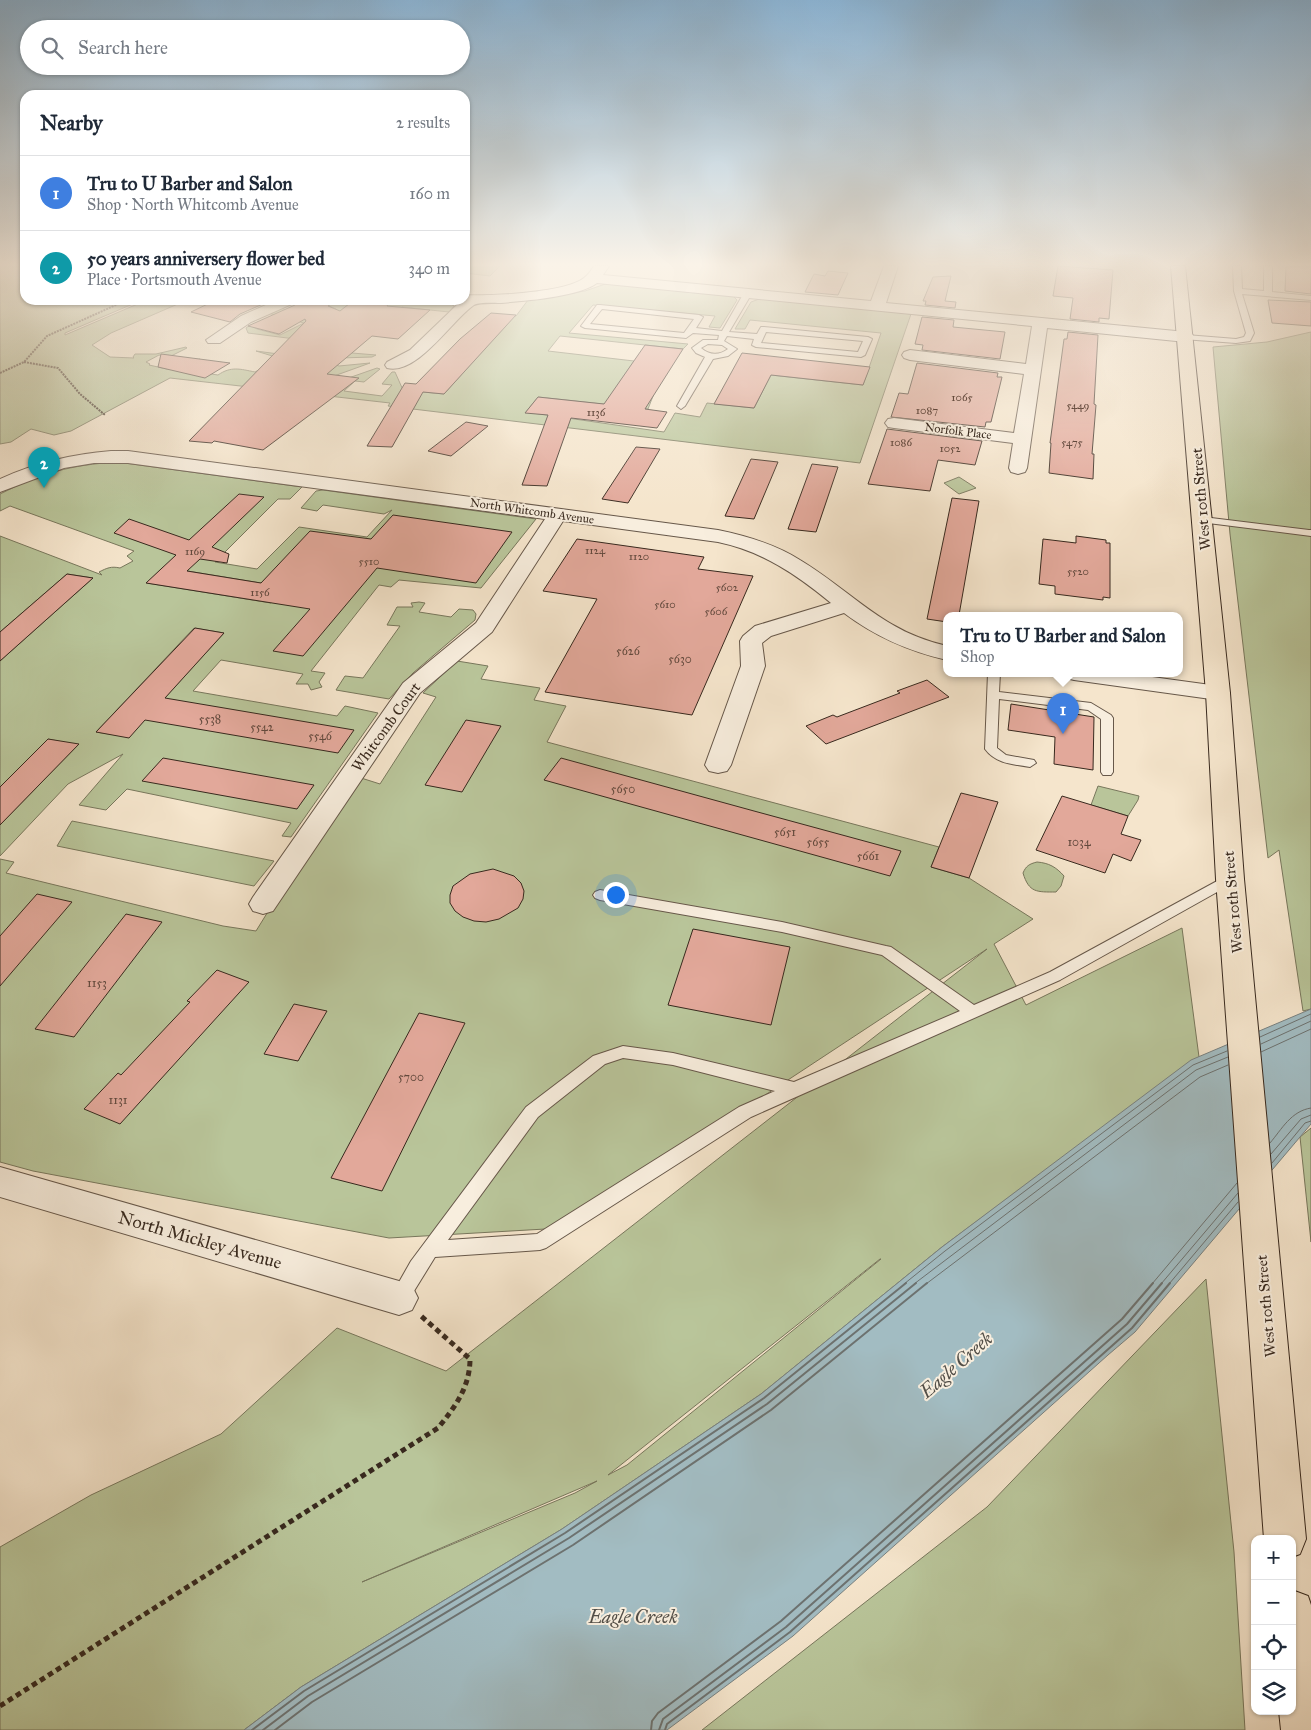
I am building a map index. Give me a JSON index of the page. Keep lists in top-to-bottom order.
{
  "streets": {
    "main road": ["West 10th Street"],
    "street": [
      "Norfolk Place",
      "North Whitcomb Avenue",
      "Whitcomb Court",
      "North Mickley Avenue"
    ]
  },
  "crossings": [
    ["North Whitcomb Avenue", "Whitcomb Court"]
  ],
  "water": ["Eagle Creek"],
  "house_numbers": [
    "1065",
    "5449",
    "1087",
    "1136",
    "1086",
    "5475",
    "1052",
    "1124",
    "1169",
    "1120",
    "5510",
    "5520",
    "5602",
    "1156",
    "5610",
    "5606",
    "5626",
    "5630",
    "5538",
    "5542",
    "5546",
    "5650",
    "5651",
    "5655",
    "1034",
    "5661",
    "1153",
    "5700",
    "1131"
  ],
  "page": {
    "search": "Search here",
    "heading": ["Nearby", "2 results"],
    "list": [
      {
        "mark": "1",
        "name": "Tru to U Barber and Salon",
        "note": "Shop · North Whitcomb Avenue",
        "value": "160 m"
      },
      {
        "mark": "2",
        "name": "50 years anniversery flower bed",
        "note": "Place · Portsmouth Avenue",
        "value": "340 m"
      }
    ],
    "pins": ["2", "1"],
    "popup": ["Tru to U Barber and Salon", "Shop"],
    "map_buttons": ["+", "−"]
  }
}
